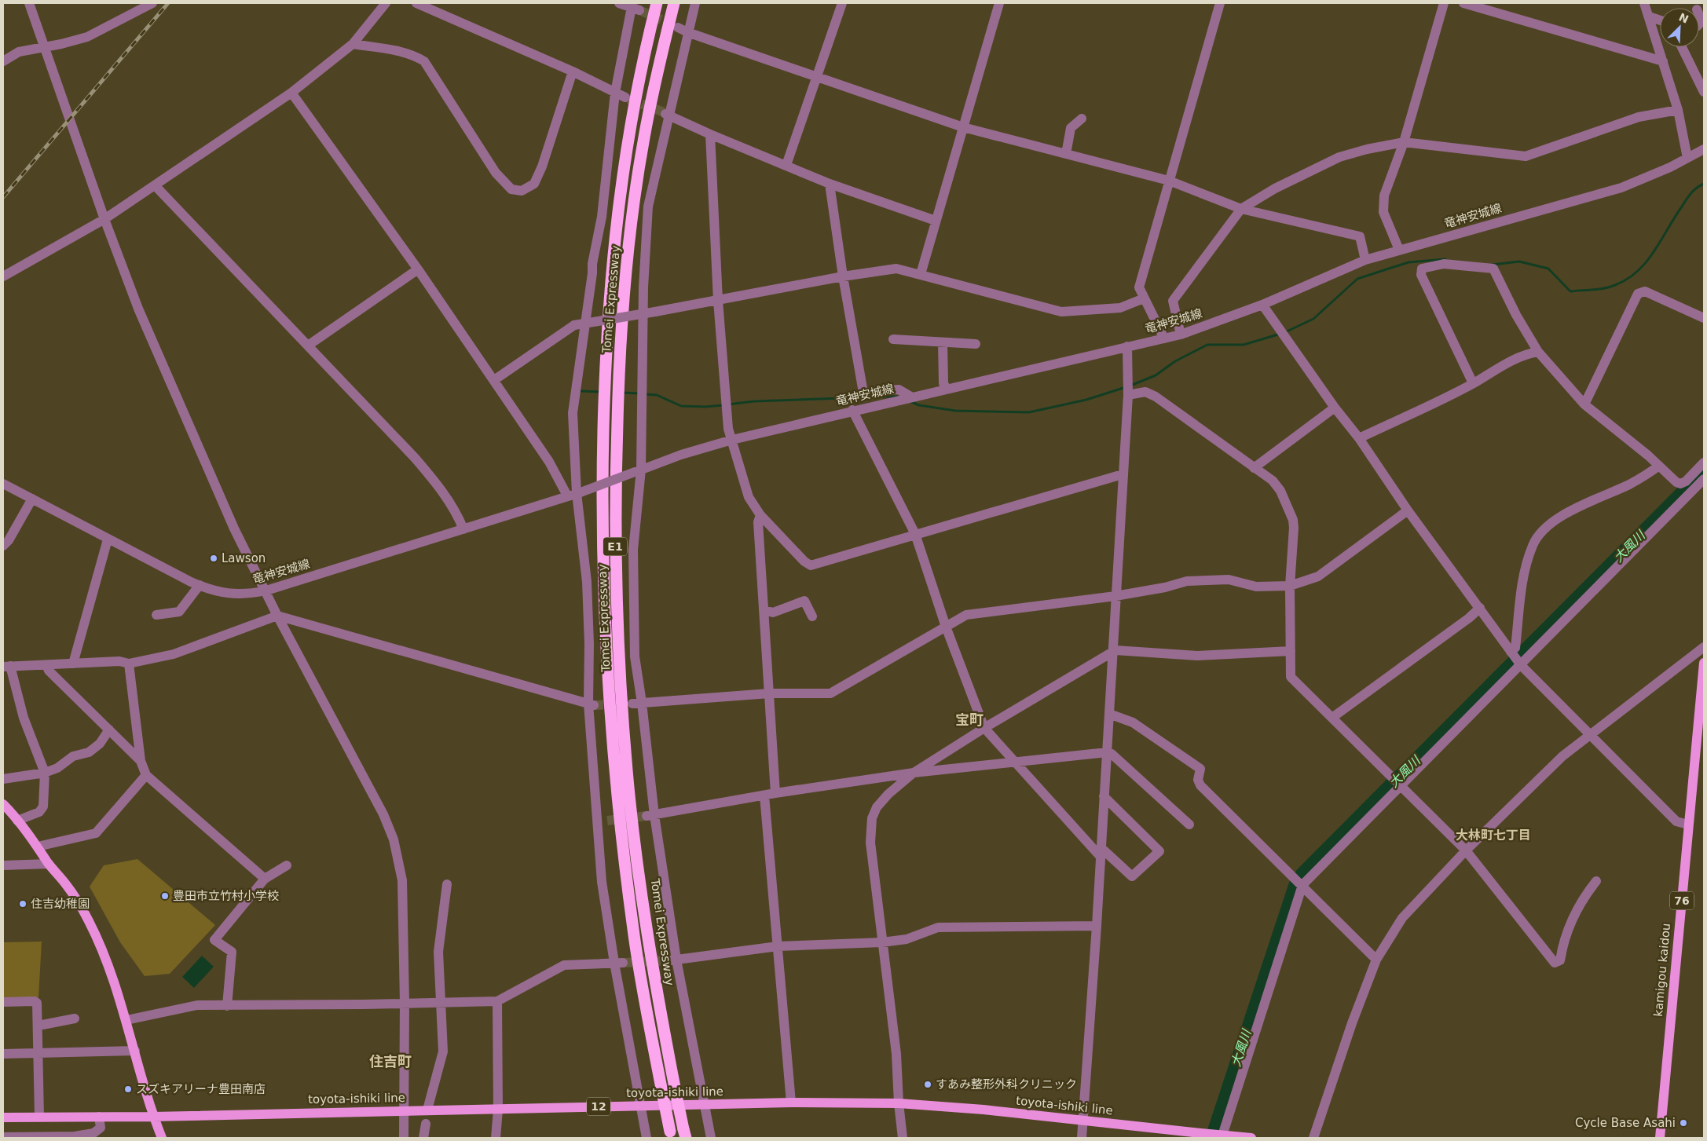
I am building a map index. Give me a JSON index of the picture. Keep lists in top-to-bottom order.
{
  "streets": {
    "highway": ["Tomei Expressway", "E1"],
    "main road": [
      "76",
      "kamigou kaidou",
      "toyota-ishiki line",
      "12"
    ],
    "street": ["竜神安城線"]
  },
  "districts": ["宝町", "大林町七丁目", "住吉町"],
  "water": ["大風川"],
  "places": [
    "Lawson",
    "豊田市立竹村小学校",
    "住吉幼稚園",
    "すあみ整形外科クリニック",
    "スズキアリーナ豊田南店",
    "Cycle Base Asahi"
  ],
  "north": "top right"
}
